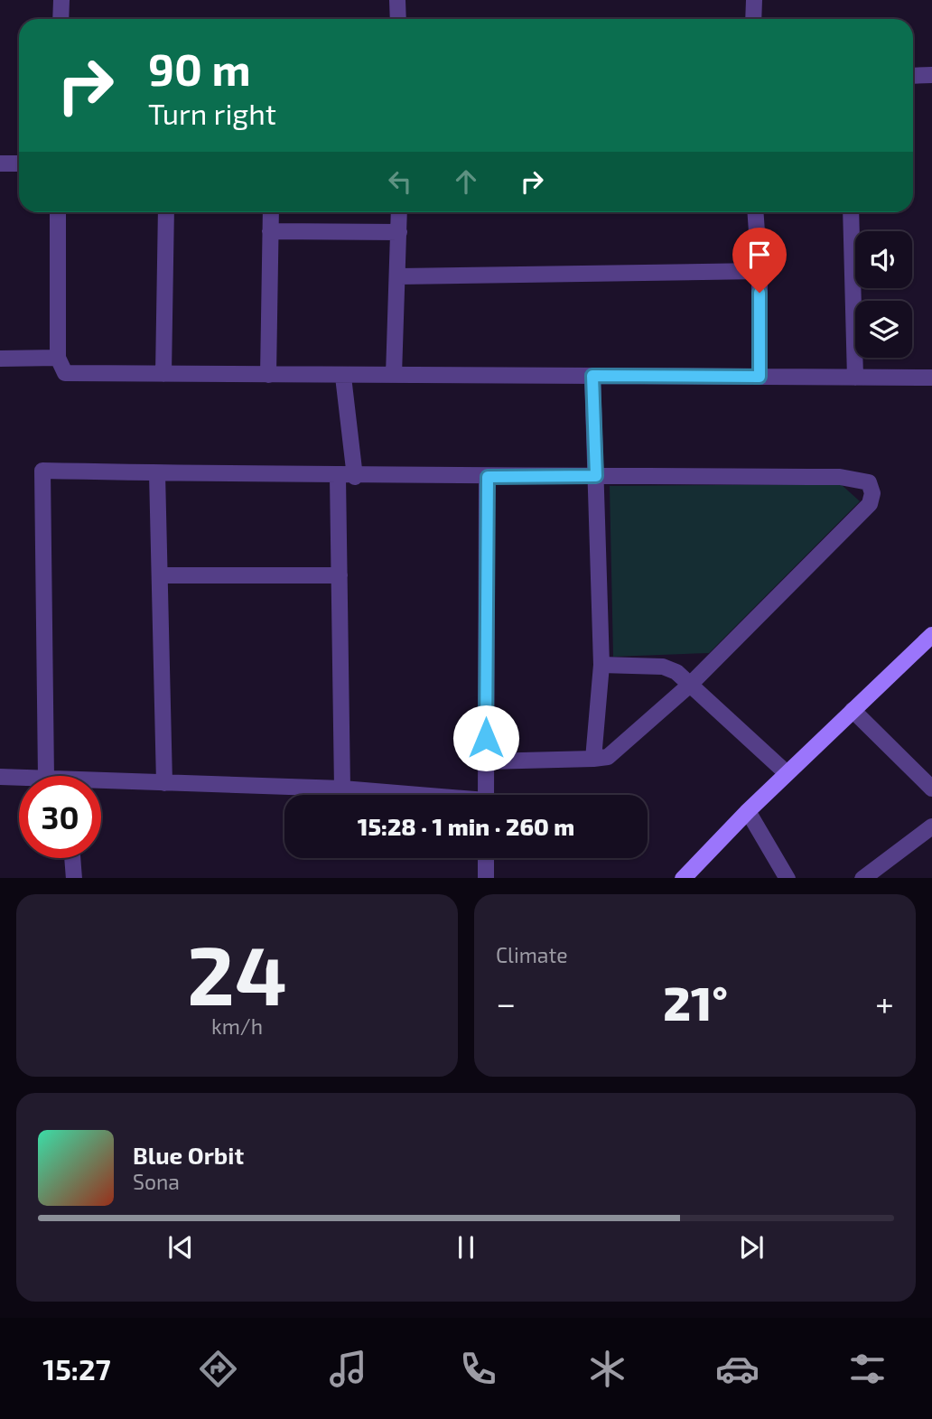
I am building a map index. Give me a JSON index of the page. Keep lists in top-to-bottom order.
{
  "page": {
    "turn": ["90 m", "Turn right"],
    "limit": "30",
    "trip": "15:28 · 1 min · 260 m",
    "tile": [
      ["24", "km/h"],
      "Climate"
    ],
    "heat": ["−", "21°", "+"],
    "song": ["Blue Orbit", "Sona"],
    "tabs": "15:27"
  }
}
